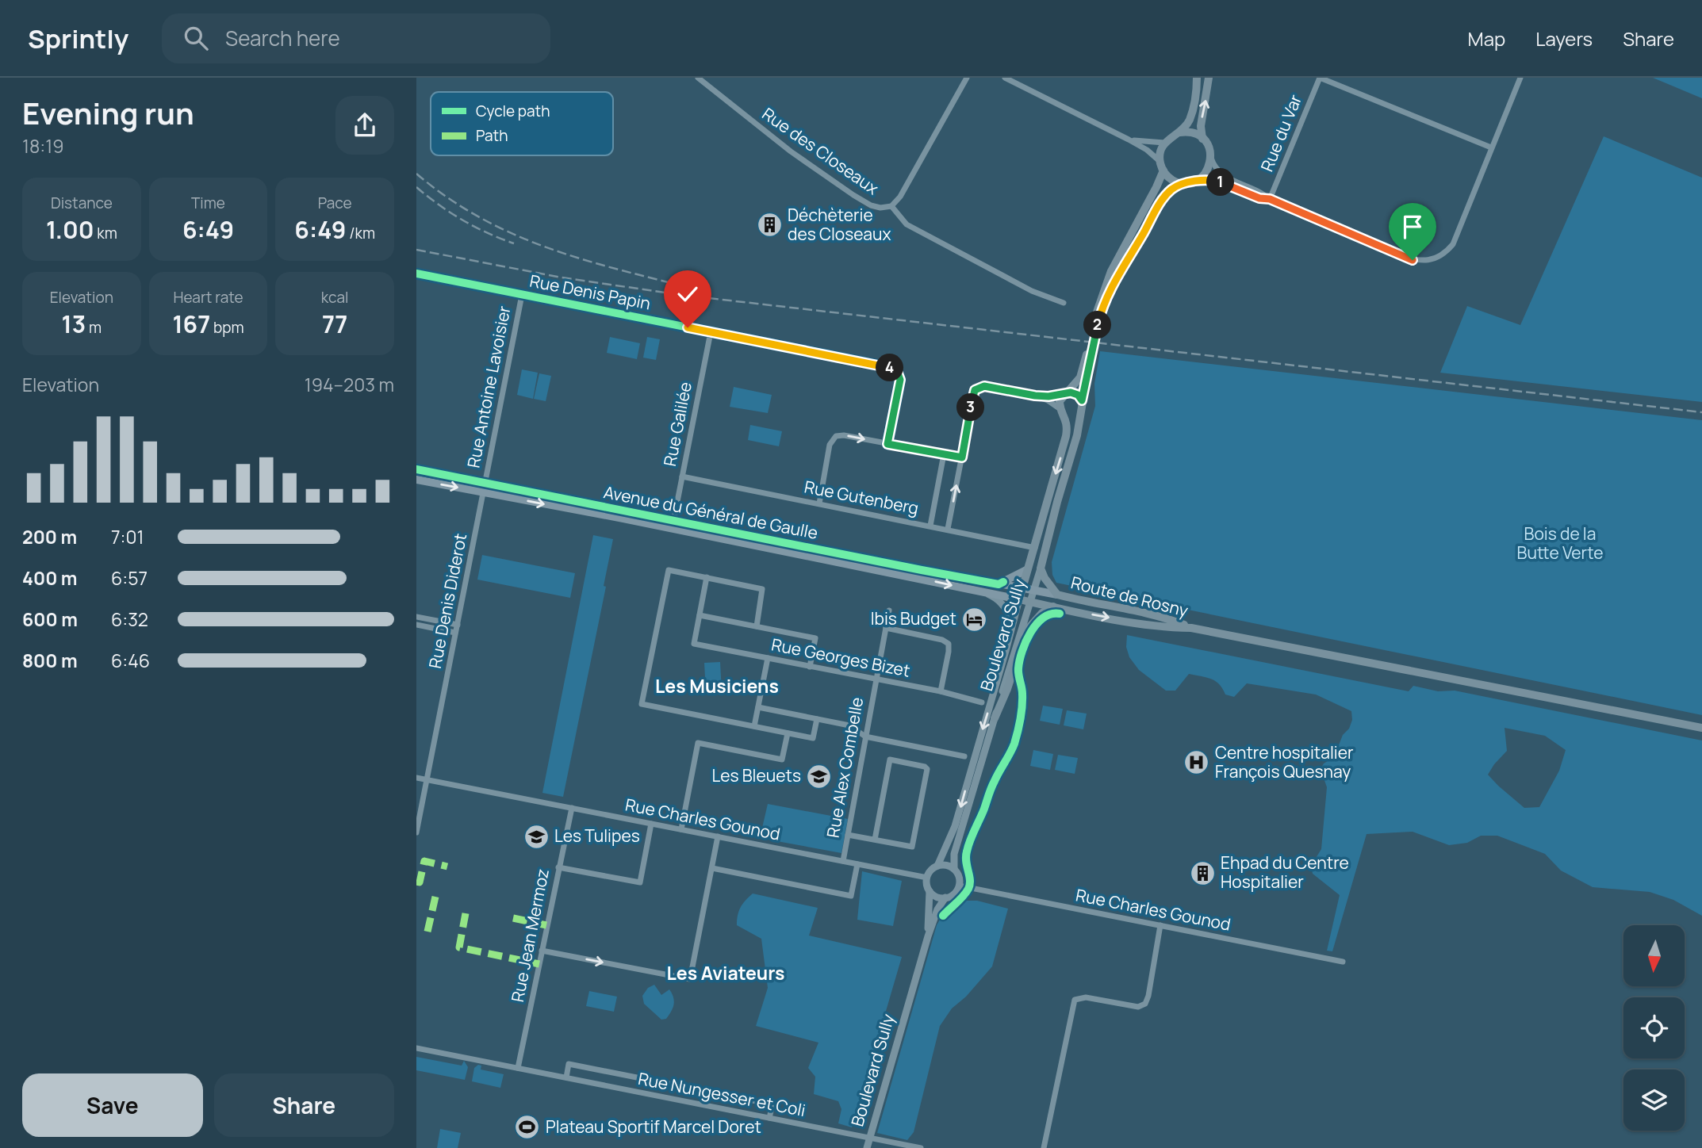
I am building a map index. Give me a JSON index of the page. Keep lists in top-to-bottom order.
{
  "streets": {
    "main road": ["Avenue du Général de Gaulle", "Route de Rosny", "Boulevard Sully"],
    "street": [
      "Rue du Var",
      "Rue des Closeaux",
      "Rue Denis Papin",
      "Rue Antoine Lavoisier",
      "Rue Galilée",
      "Rue Gutenberg",
      "Rue Denis Diderot",
      "Rue Georges Bizet",
      "Rue Alex Combelle",
      "Rue Charles Gounod",
      "Rue Jean Mermoz",
      "Rue Nungesser et Coli"
    ]
  },
  "crossings": [
    ["Rue Denis Papin", "Rue Antoine Lavoisier"],
    ["Rue Denis Papin", "Rue Galilée"],
    ["Rue Antoine Lavoisier", "Avenue du Général de Gaulle"],
    ["Rue Antoine Lavoisier", "Rue Denis Diderot"],
    ["Rue Galilée", "Rue Gutenberg"],
    ["Rue Galilée", "Avenue du Général de Gaulle"],
    ["Rue Gutenberg", "Boulevard Sully"],
    ["Avenue du Général de Gaulle", "Route de Rosny"],
    ["Avenue du Général de Gaulle", "Rue Denis Diderot"],
    ["Avenue du Général de Gaulle", "Boulevard Sully"],
    ["Route de Rosny", "Boulevard Sully"],
    ["Rue Denis Diderot", "Rue Charles Gounod"],
    ["Boulevard Sully", "Rue Charles Gounod"],
    ["Boulevard Sully", "Rue Nungesser et Coli"],
    ["Rue Georges Bizet", "Rue Alex Combelle"],
    ["Rue Alex Combelle", "Rue Charles Gounod"],
    ["Rue Charles Gounod", "Rue Jean Mermoz"],
    ["Rue Jean Mermoz", "Rue Nungesser et Coli"]
  ],
  "districts": ["Les Musiciens", "Les Aviateurs"],
  "parks": ["Bois de la Butte Verte"],
  "places": {
    "building": ["Déchèterie des Closeaux", "Ehpad du Centre Hospitalier"],
    "hotel": ["Ibis Budget"],
    "hospital": ["Centre hospitalier François Quesnay"],
    "school or university": ["Les Bleuets", "Les Tulipes"],
    "sports": ["Plateau Sportif Marcel Doret"]
  },
  "legend": ["Cycle path", "Path"],
  "north": "bottom",
  "page": {
    "header": "Sprintly",
    "search": "Search here",
    "nav": ["Map", "Layers", "Share"],
    "heading": ["Evening run", "18:19"],
    "pins": [
      "1",
      "2",
      "4",
      "3"
    ],
    "stats": [
      ["Distance", "1.00 km"],
      ["Time", "6:49"],
      ["Pace", "6:49 /km"],
      ["Elevation", "13 m"],
      ["Heart rate", "167 bpm"],
      ["kcal", "77"]
    ],
    "chart": ["Elevation", "194–203 m"],
    "list": [
      {
        "name": "200 m",
        "note": "7:01"
      },
      {
        "name": "400 m",
        "note": "6:57"
      },
      {
        "name": "600 m",
        "note": "6:32"
      },
      {
        "name": "800 m",
        "note": "6:46"
      }
    ],
    "buttons": ["Save", "Share"]
  }
}
